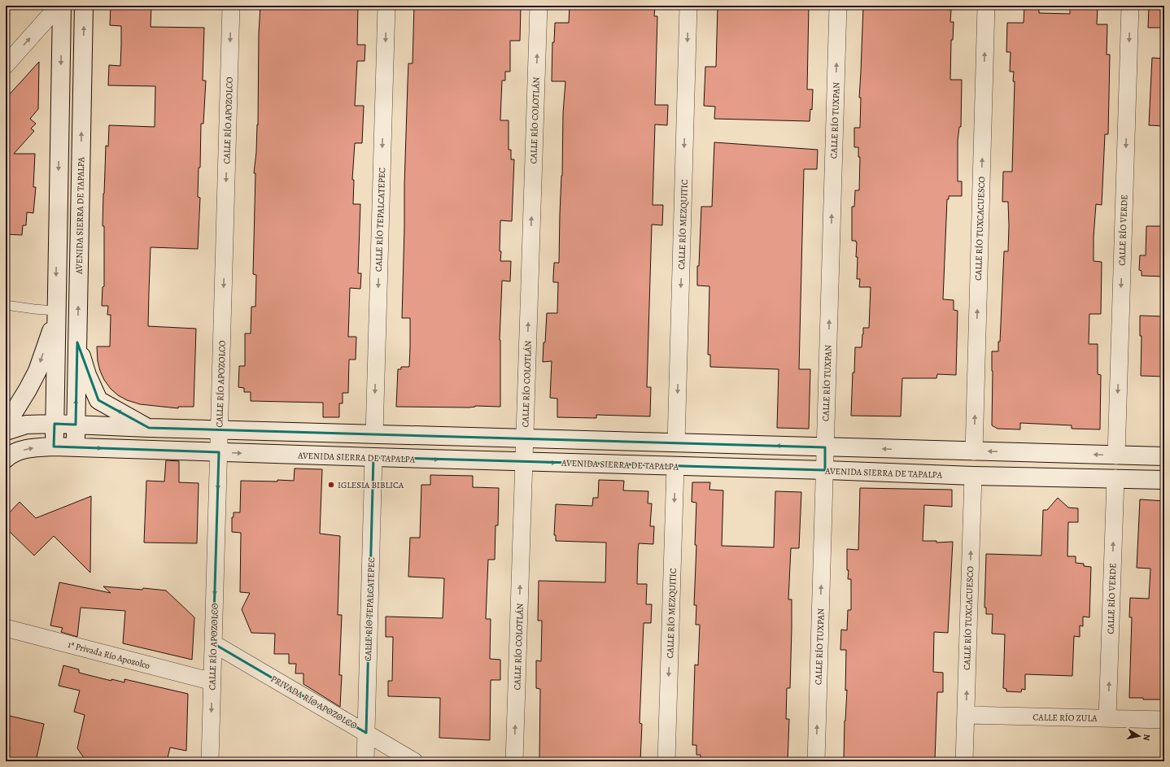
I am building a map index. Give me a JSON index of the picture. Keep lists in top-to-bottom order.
{
  "streets": {
    "main road": ["AVENIDA SIERRA DE TAPALPA"],
    "street": [
      "CALLE RÍO APOZOLCO",
      "CALLE RÍO COLOTLÁN",
      "CALLE RÍO TUXPAN",
      "CALLE RÍO TEPALCATEPEC",
      "CALLE RÍO MEZQUITIC",
      "CALLE RÍO TUXCACUESCO",
      "CALLE RÍO VERDE",
      "1ª Privada Río Apozolco",
      "PRIVADA RÍO APOZOLCO",
      "CALLE RÍO ZULA"
    ]
  },
  "crossings": [
    ["CALLE RÍO APOZOLCO", "AVENIDA SIERRA DE TAPALPA"],
    ["CALLE RÍO APOZOLCO", "1ª Privada Río Apozolco"],
    ["CALLE RÍO APOZOLCO", "PRIVADA RÍO APOZOLCO"],
    ["CALLE RÍO COLOTLÁN", "AVENIDA SIERRA DE TAPALPA"],
    ["CALLE RÍO TUXPAN", "AVENIDA SIERRA DE TAPALPA"],
    ["AVENIDA SIERRA DE TAPALPA", "CALLE RÍO TEPALCATEPEC"],
    ["AVENIDA SIERRA DE TAPALPA", "CALLE RÍO MEZQUITIC"],
    ["AVENIDA SIERRA DE TAPALPA", "CALLE RÍO TUXCACUESCO"],
    ["AVENIDA SIERRA DE TAPALPA", "CALLE RÍO VERDE"],
    ["CALLE RÍO TEPALCATEPEC", "PRIVADA RÍO APOZOLCO"],
    ["CALLE RÍO TUXCACUESCO", "CALLE RÍO ZULA"],
    ["CALLE RÍO VERDE", "CALLE RÍO ZULA"]
  ],
  "one_way": [
    "CALLE RÍO APOZOLCO",
    "CALLE RÍO COLOTLÁN",
    "CALLE RÍO TUXPAN",
    "CALLE RÍO TEPALCATEPEC",
    "CALLE RÍO MEZQUITIC",
    "CALLE RÍO TUXCACUESCO"
  ],
  "places": ["IGLESIA BIBLICA"],
  "north": "right"
}
